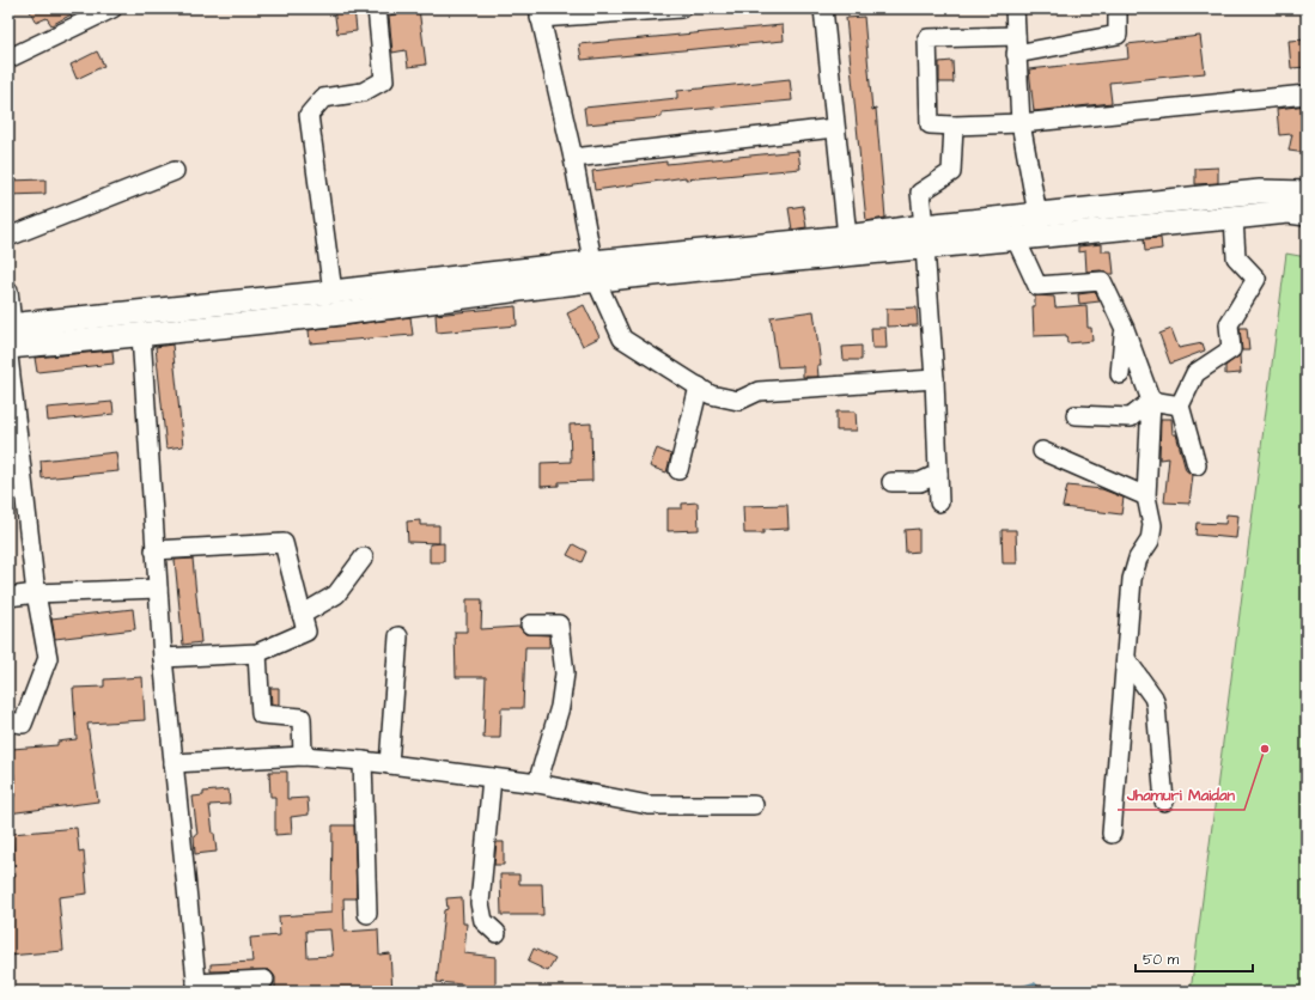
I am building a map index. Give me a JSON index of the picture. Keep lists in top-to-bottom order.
{
  "places": ["Jhamuri Maidan"],
  "scale_bar": "50 m"
}
